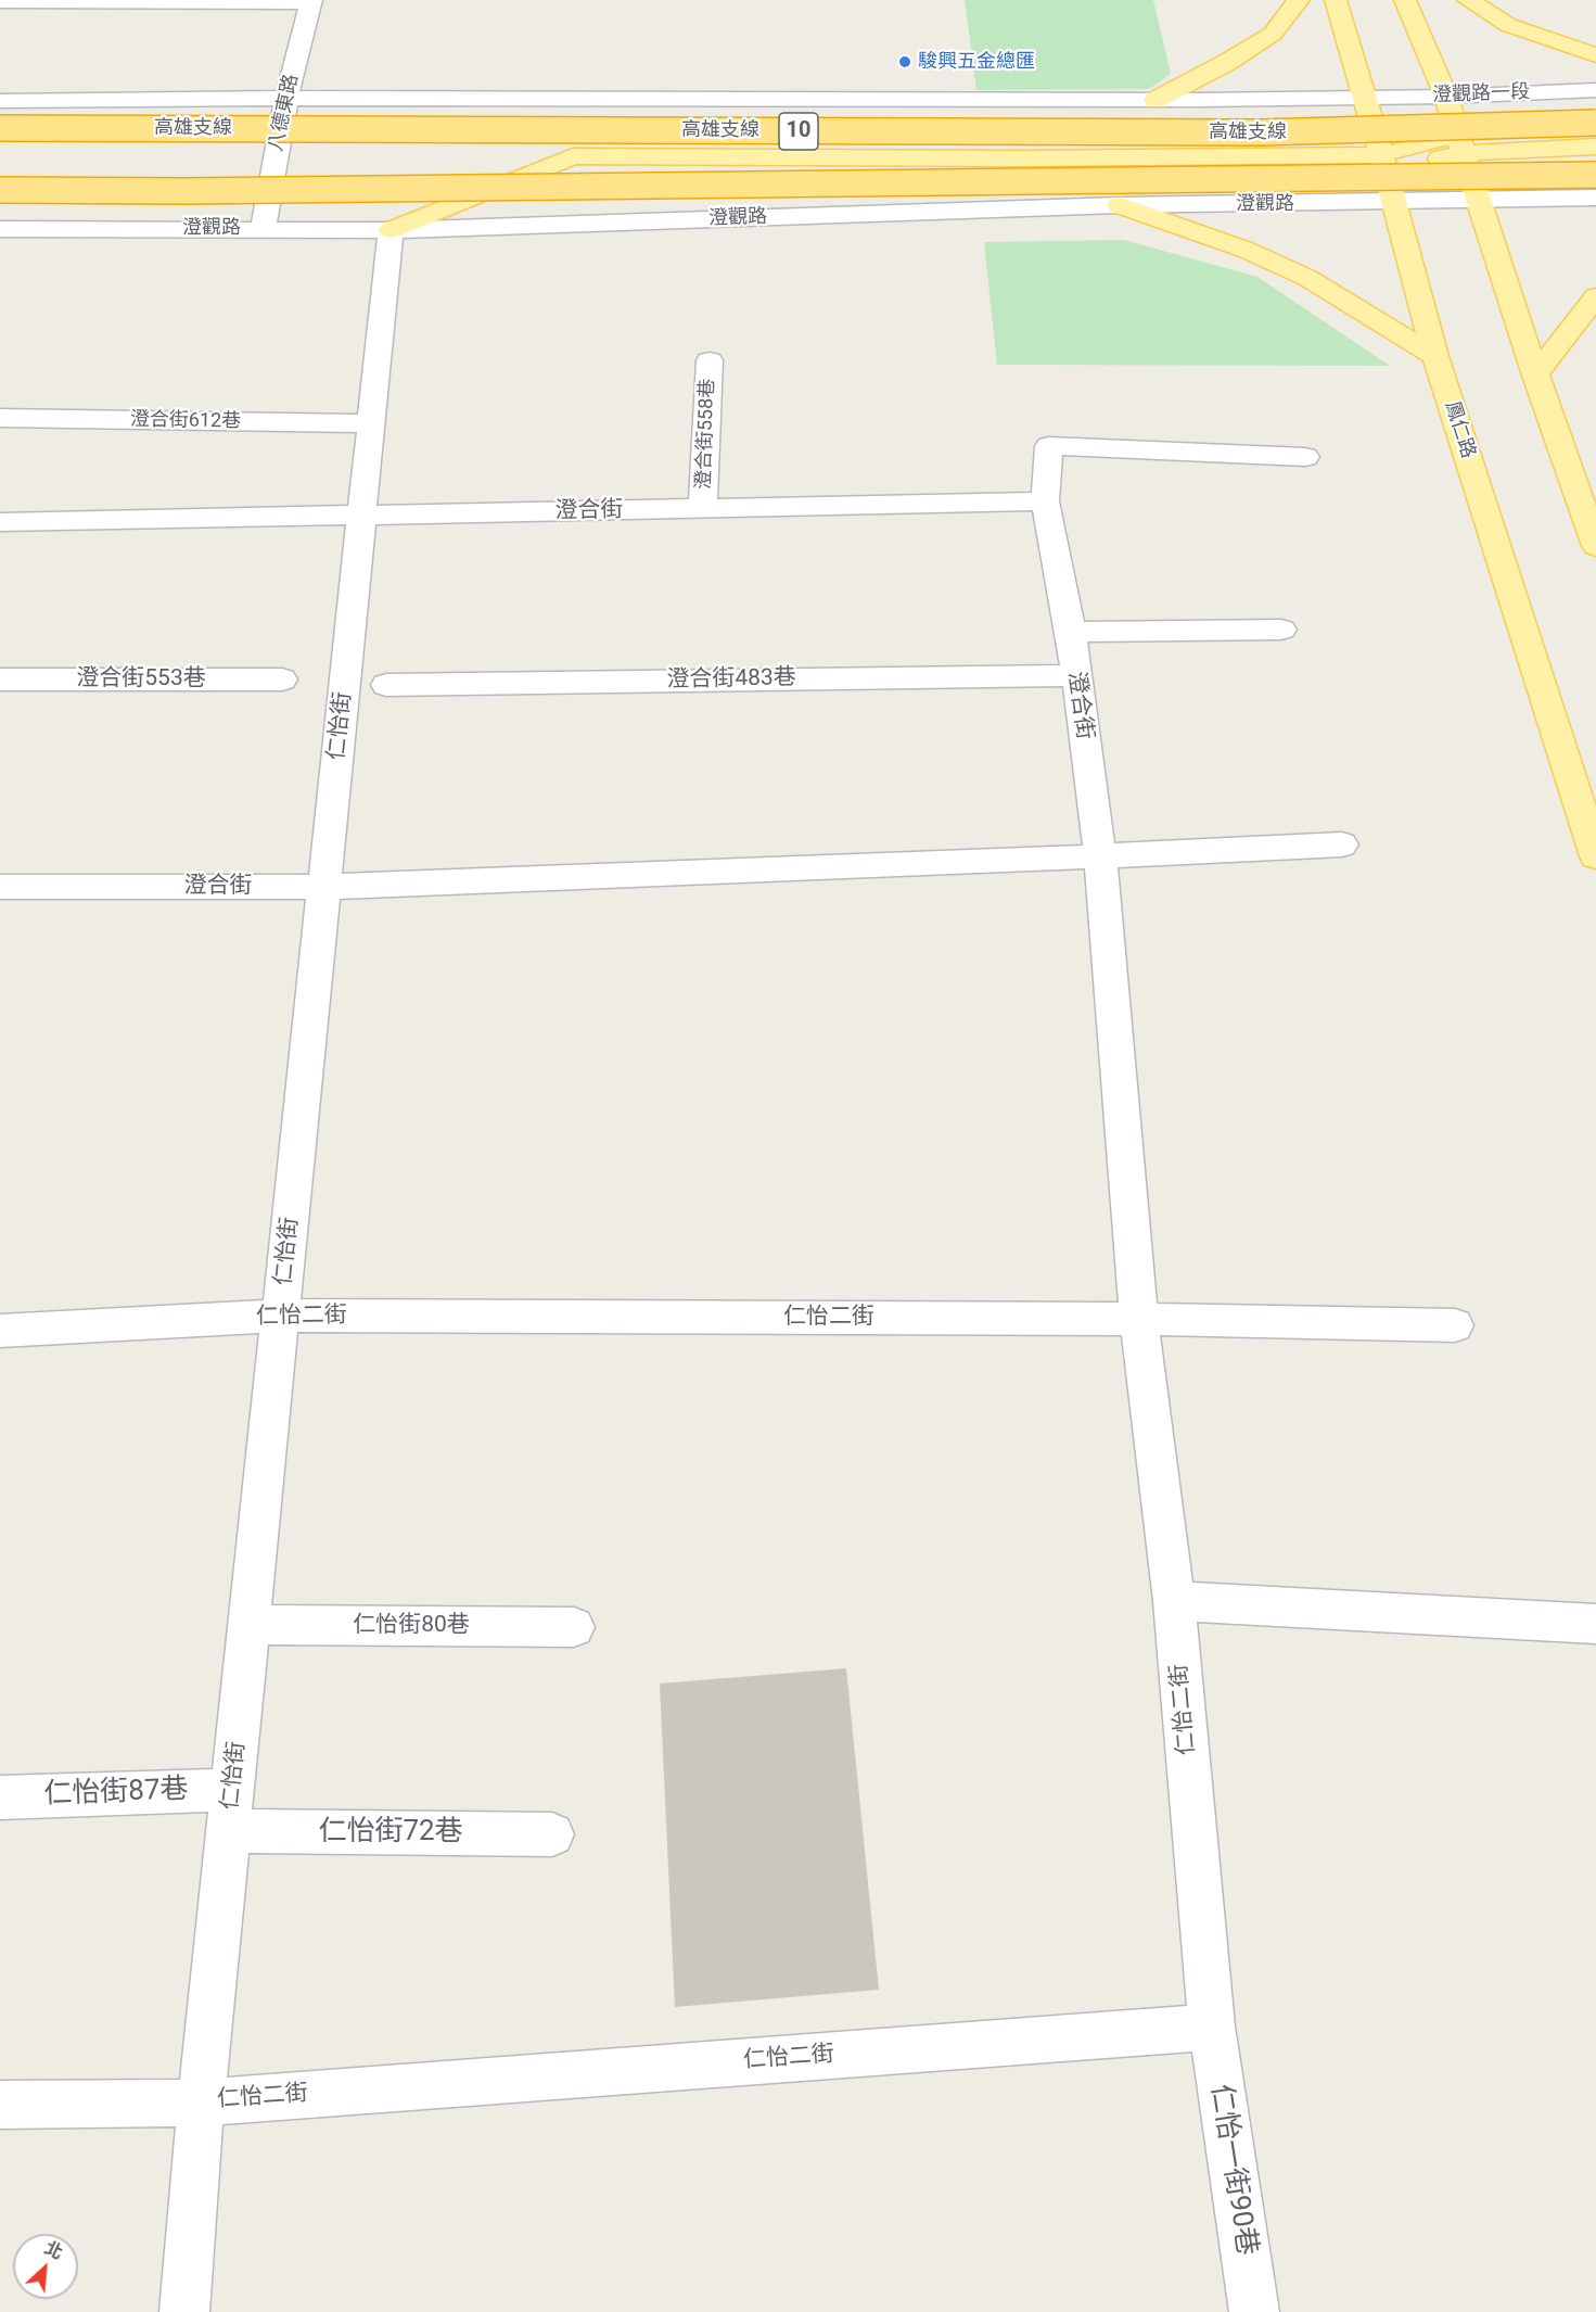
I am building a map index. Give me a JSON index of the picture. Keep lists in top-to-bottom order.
{
  "streets": {
    "highway": ["高雄支線", "10"],
    "main road": ["鳳仁路"],
    "street": [
      "澄觀路一段",
      "八德東路",
      "澄觀路",
      "澄合街612巷",
      "澄合街558巷",
      "澄合街",
      "澄合街553巷",
      "澄合街483巷",
      "仁怡街",
      "仁怡二街",
      "仁怡街80巷",
      "仁怡街87巷",
      "仁怡街72巷",
      "仁怡一街90巷"
    ]
  },
  "crossings": [
    ["澄觀路一段", "鳳仁路"],
    ["八德東路", "澄觀路"],
    ["澄觀路", "鳳仁路"],
    ["澄觀路", "仁怡街"],
    ["澄合街612巷", "仁怡街"],
    ["澄合街558巷", "澄合街"],
    ["澄合街", "澄合街483巷"],
    ["澄合街", "仁怡街"],
    ["仁怡街", "仁怡二街"],
    ["仁怡街", "仁怡街80巷"],
    ["仁怡街", "仁怡街87巷"],
    ["仁怡街", "仁怡街72巷"],
    ["仁怡二街", "仁怡一街90巷"],
    ["仁怡街87巷", "仁怡街72巷"]
  ],
  "places": ["駿興五金總匯"],
  "north": "top right"
}
